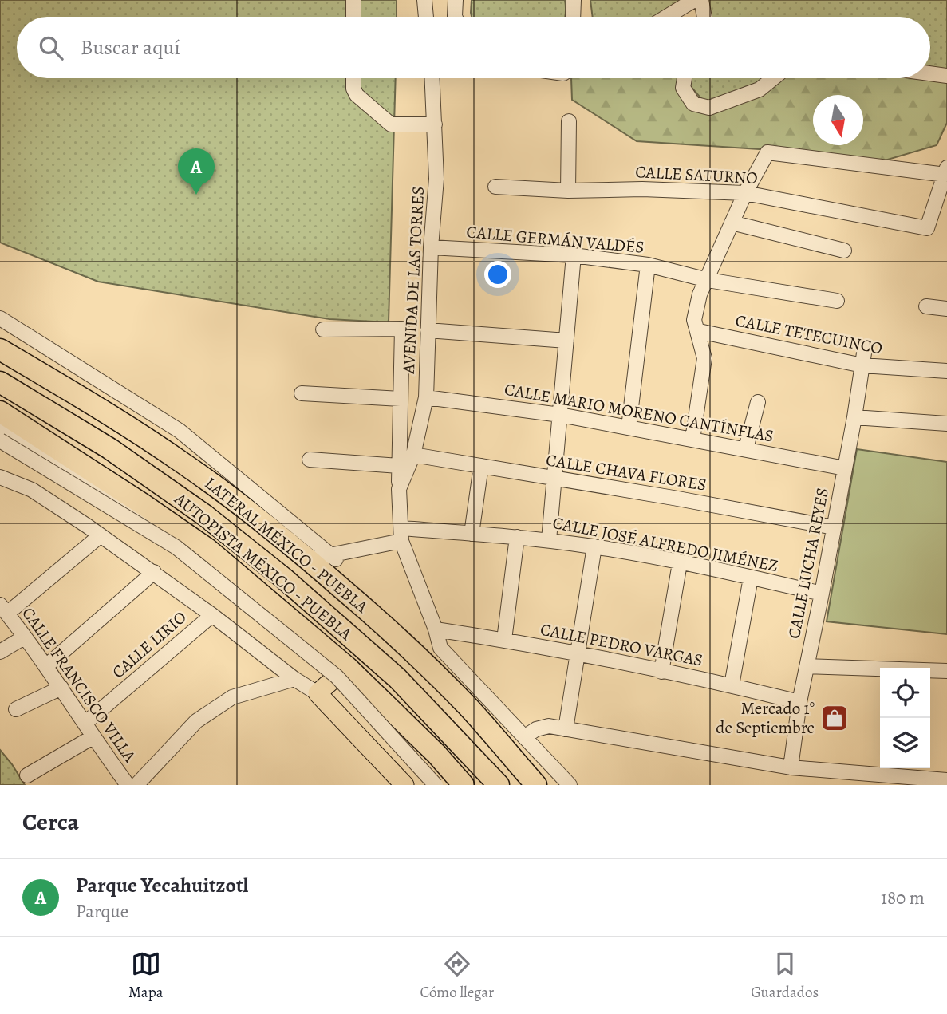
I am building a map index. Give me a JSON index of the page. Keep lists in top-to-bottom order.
{
  "streets": {
    "highway": ["LATERAL MÉXICO - PUEBLA", "AUTOPISTA MÉXICO - PUEBLA"],
    "street": [
      "CALLE SATURNO",
      "CALLE GERMÁN VALDÉS",
      "AVENIDA DE LAS TORRES",
      "CALLE TETECUINCO",
      "CALLE MARIO MORENO CANTÍNFLAS",
      "CALLE CHAVA FLORES",
      "CALLE JOSÉ ALFREDO JIMÉNEZ",
      "CALLE LUCHA REYES",
      "CALLE LIRIO",
      "CALLE PEDRO VARGAS",
      "CALLE FRANCISCO VILLA"
    ]
  },
  "crossings": [
    ["CALLE GERMÁN VALDÉS", "AVENIDA DE LAS TORRES"],
    ["AVENIDA DE LAS TORRES", "CALLE MARIO MORENO CANTÍNFLAS"],
    ["AVENIDA DE LAS TORRES", "CALLE CHAVA FLORES"],
    ["AVENIDA DE LAS TORRES", "CALLE JOSÉ ALFREDO JIMÉNEZ"],
    ["AVENIDA DE LAS TORRES", "CALLE PEDRO VARGAS"],
    ["CALLE TETECUINCO", "CALLE LUCHA REYES"],
    ["CALLE MARIO MORENO CANTÍNFLAS", "CALLE LUCHA REYES"],
    ["CALLE CHAVA FLORES", "CALLE LUCHA REYES"],
    ["CALLE JOSÉ ALFREDO JIMÉNEZ", "CALLE LUCHA REYES"],
    ["CALLE LUCHA REYES", "CALLE PEDRO VARGAS"],
    ["CALLE LIRIO", "CALLE FRANCISCO VILLA"]
  ],
  "places": {
    "shop": ["Mercado 1° de Septiembre"]
  },
  "north": "bottom",
  "page": {
    "search": "Buscar aquí",
    "pins": "A",
    "heading": "Cerca",
    "list": [
      {
        "mark": "A",
        "name": "Parque Yecahuitzotl",
        "note": "Parque",
        "value": "180 m"
      }
    ],
    "nav": ["Mapa", "Cómo llegar", "Guardados"]
  }
}
